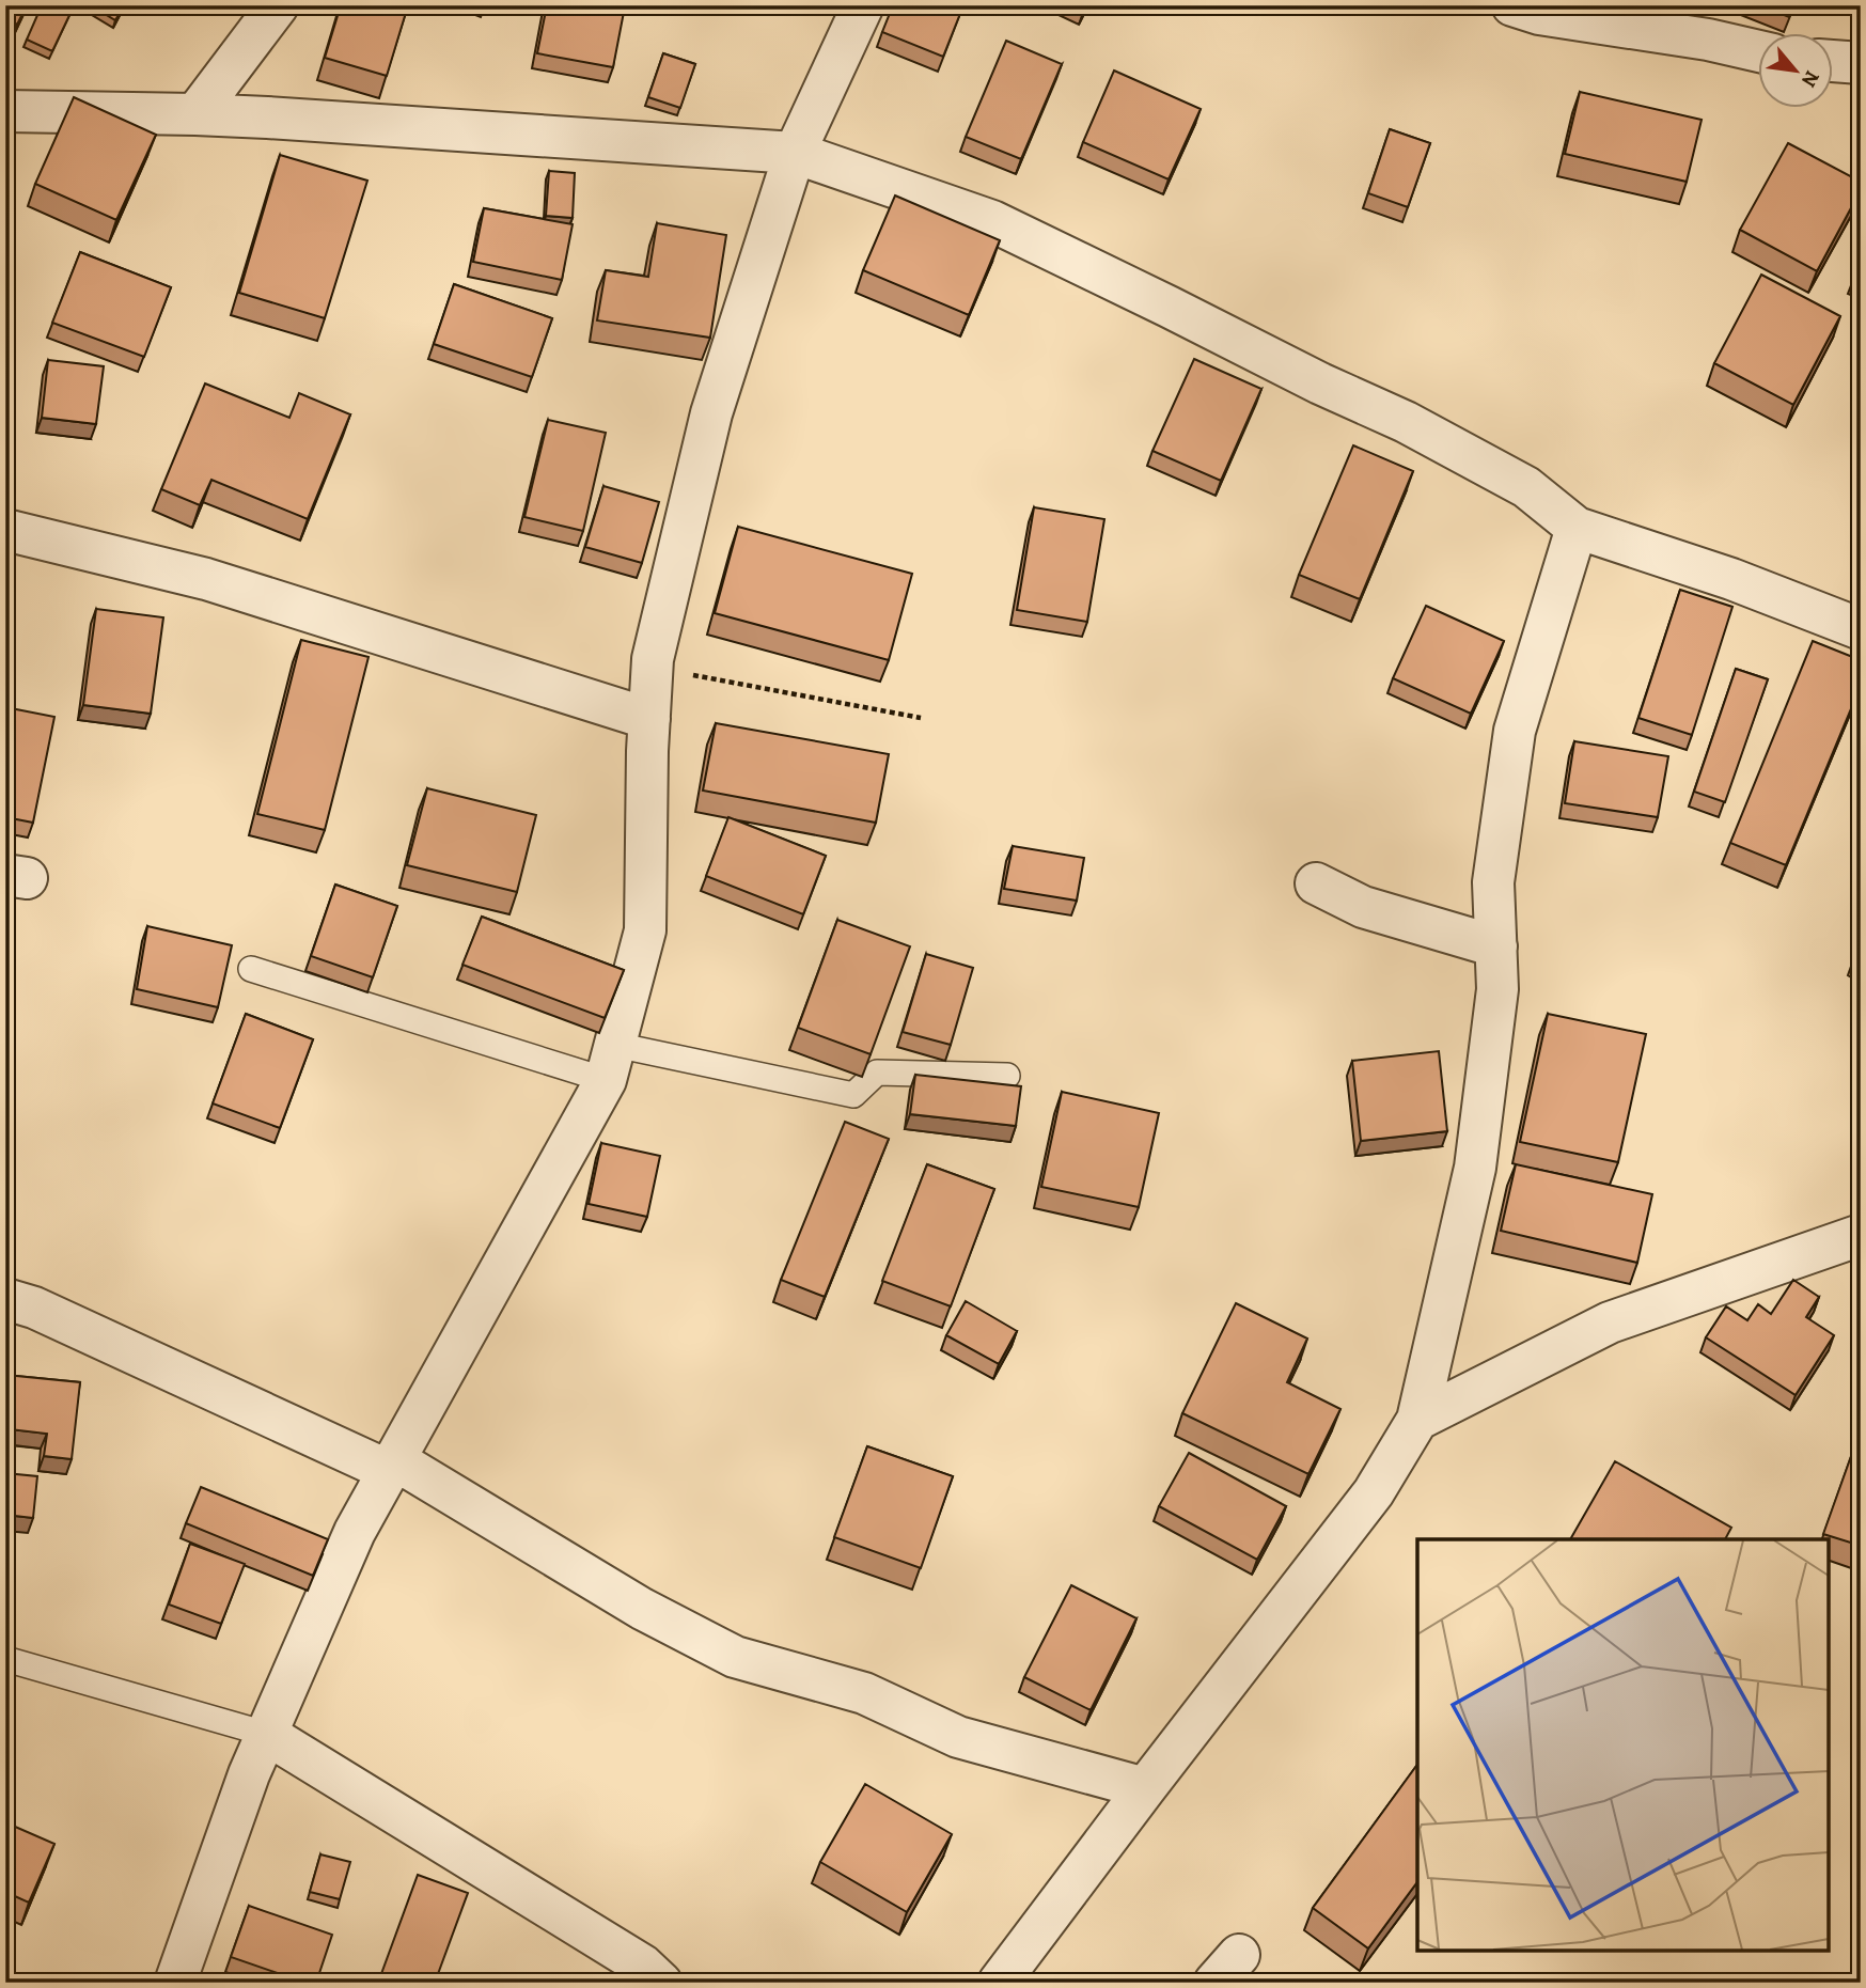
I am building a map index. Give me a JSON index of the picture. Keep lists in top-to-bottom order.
{
  "north": "bottom right"
}
